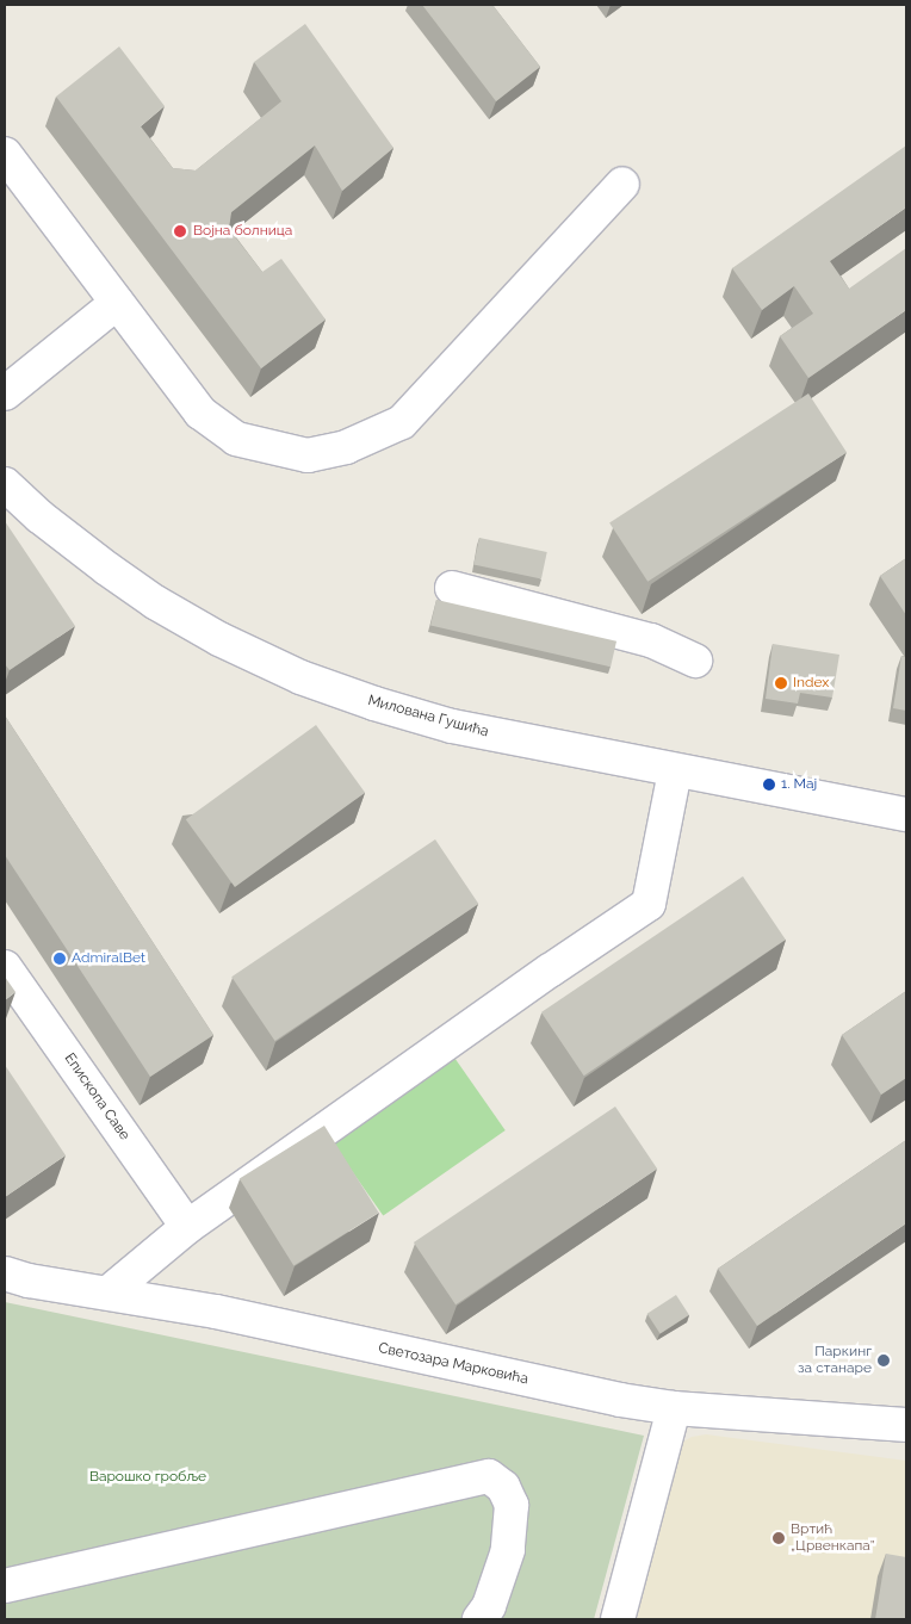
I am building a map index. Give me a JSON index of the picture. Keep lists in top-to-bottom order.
{
  "streets": {
    "street": ["Милована Гушића", "Епископа Саве", "Светозара Марковића"]
  },
  "parks": ["Варошко гробље"],
  "places": [
    "Војна болница",
    "Index",
    "1. Мај",
    "AdmiralBet",
    "Паркинг за станаре",
    "Вртић „Црвенкапа”"
  ]
}
